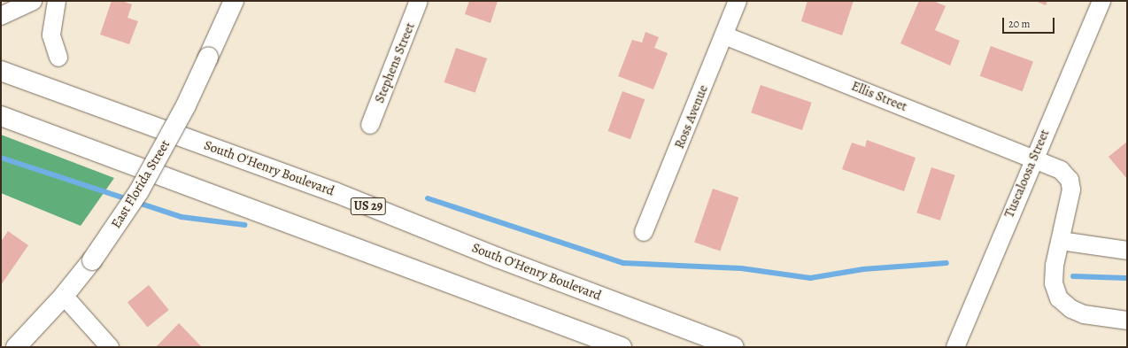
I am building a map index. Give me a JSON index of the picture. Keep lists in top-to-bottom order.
{
  "streets": {
    "main road": ["South O'Henry Boulevard", "East Florida Street", "US 29"],
    "street": [
      "Stephens Street",
      "Ellis Street",
      "Ross Avenue",
      "Tuscaloosa Street"
    ]
  },
  "crossings": [
    ["Ellis Street", "Ross Avenue"],
    ["Ellis Street", "Tuscaloosa Street"]
  ],
  "scale_bar": "20 m"
}
